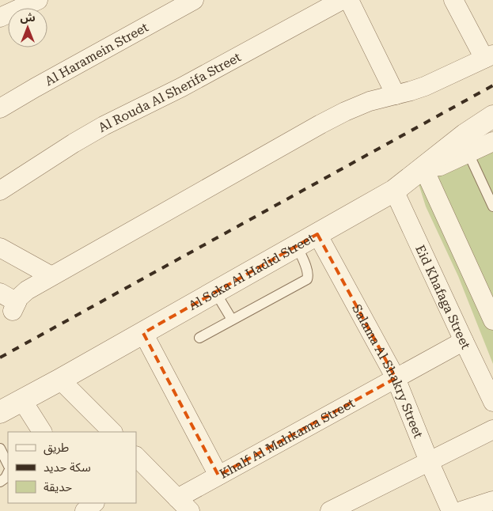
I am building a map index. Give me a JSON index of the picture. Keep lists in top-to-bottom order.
{
  "streets": {
    "street": [
      "Al Haramein Street",
      "Al Rouda Al Sherifa Street",
      "Al Seka Al Hadid Street",
      "Eid Khafaga Street",
      "Salama Al Shakry Street",
      "Khalf Al Mahkama Street"
    ]
  },
  "crossings": [
    ["Al Seka Al Hadid Street", "Eid Khafaga Street"],
    ["Al Seka Al Hadid Street", "Salama Al Shakry Street"],
    ["Eid Khafaga Street", "Khalf Al Mahkama Street"],
    ["Salama Al Shakry Street", "Khalf Al Mahkama Street"]
  ],
  "legend": ["طريق", "سكة حديد", "حديقة"],
  "north": "top"
}
